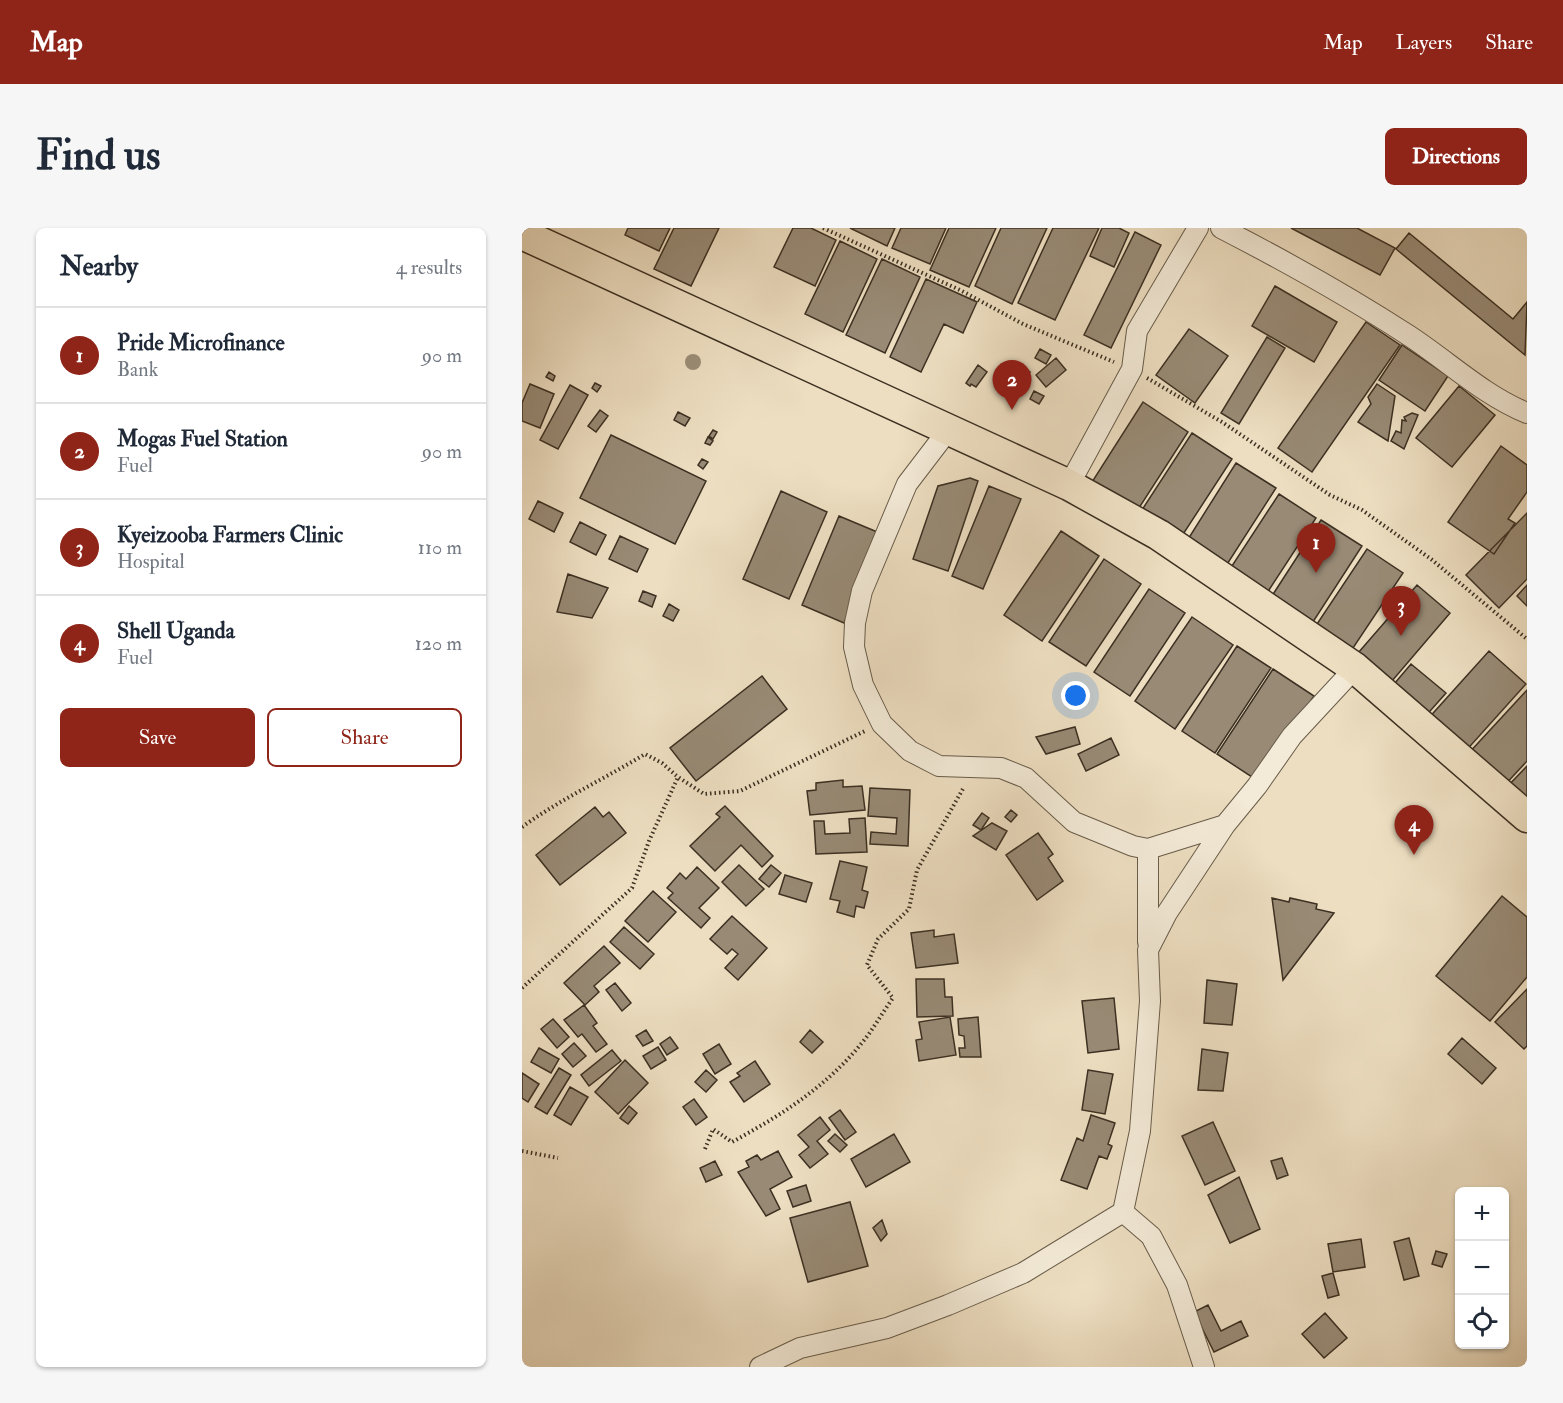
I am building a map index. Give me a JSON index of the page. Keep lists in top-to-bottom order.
{
  "page": {
    "header": "Map",
    "nav": ["Map", "Layers", "Share"],
    "buttons": [
      "Directions",
      ["Save", "Share"]
    ],
    "title": "Find us",
    "heading": ["Nearby", "4 results"],
    "list": [
      {
        "mark": "1",
        "name": "Pride Microfinance",
        "note": "Bank",
        "value": "90 m"
      },
      {
        "mark": "2",
        "name": "Mogas Fuel Station",
        "note": "Fuel",
        "value": "90 m"
      },
      {
        "mark": "3",
        "name": "Kyeizooba Farmers Clinic",
        "note": "Hospital",
        "value": "110 m"
      },
      {
        "mark": "4",
        "name": "Shell Uganda",
        "note": "Fuel",
        "value": "120 m"
      }
    ],
    "pins": [
      "2",
      "1",
      "3",
      "4"
    ],
    "map_buttons": ["+", "−"]
  }
}
